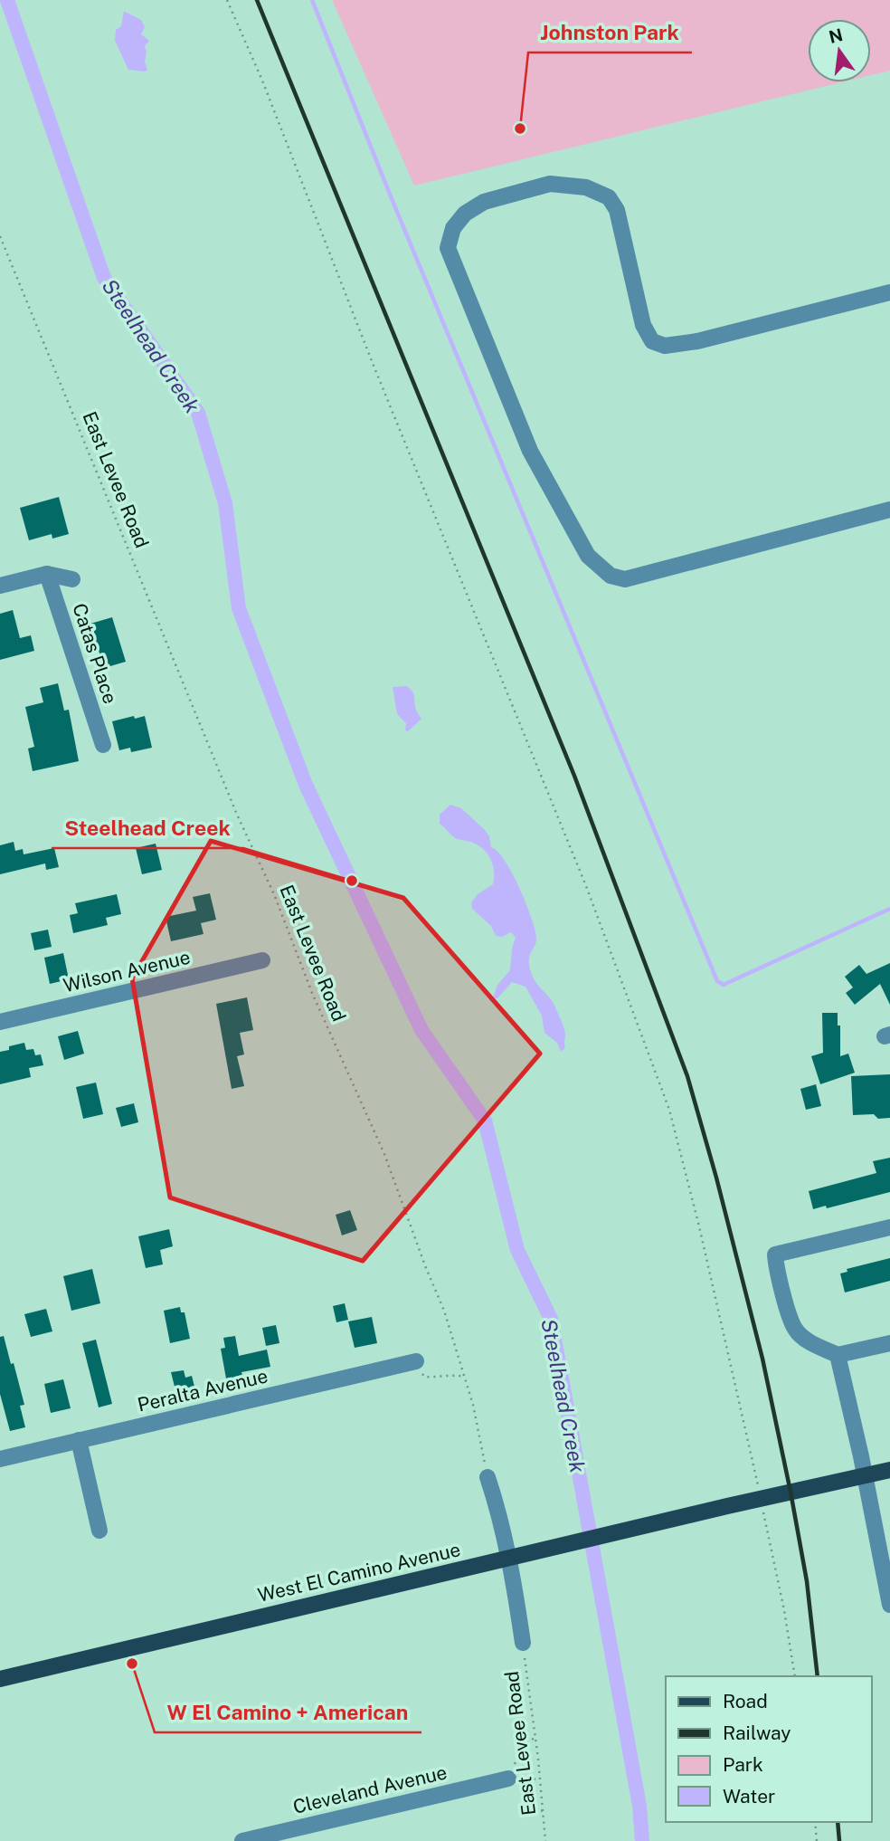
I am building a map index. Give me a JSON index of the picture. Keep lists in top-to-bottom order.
{
  "streets": {
    "main road": ["West El Camino Avenue"],
    "street": [
      "Catas Place",
      "Wilson Avenue",
      "Peralta Avenue",
      "Cleveland Avenue"
    ],
    "path": ["East Levee Road"]
  },
  "water": ["Steelhead Creek"],
  "places": ["Johnston Park", "Steelhead Creek", "W El Camino + American"],
  "legend": [
    "Road",
    "Railway",
    "Park",
    "Water"
  ],
  "north": "top"
}
